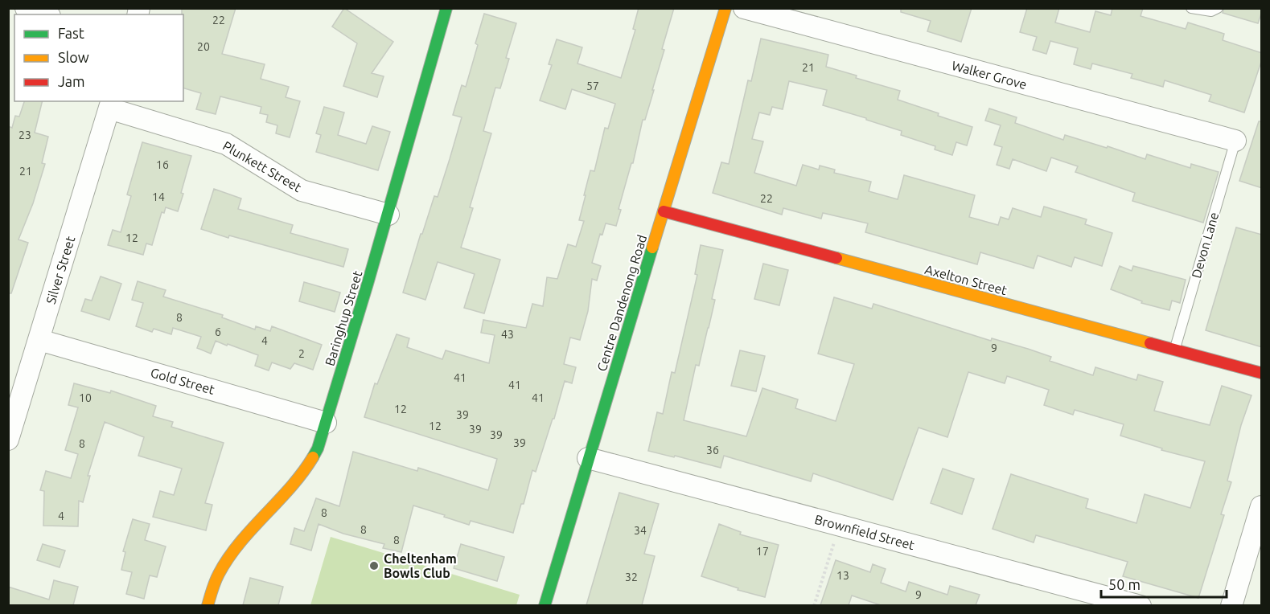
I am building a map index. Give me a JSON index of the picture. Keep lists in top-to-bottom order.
{
  "streets": {
    "street": [
      "Walker Grove",
      "Plunkett Street",
      "Silver Street",
      "Axelton Street",
      "Centre Dandenong Road",
      "Baringhup Street",
      "Gold Street",
      "Brownfield Street"
    ],
    "lane": ["Devon Lane"]
  },
  "crossings": [
    ["Walker Grove", "Devon Lane"],
    ["Plunkett Street", "Silver Street"],
    ["Plunkett Street", "Baringhup Street"],
    ["Devon Lane", "Axelton Street"],
    ["Silver Street", "Gold Street"],
    ["Axelton Street", "Centre Dandenong Road"],
    ["Centre Dandenong Road", "Brownfield Street"],
    ["Baringhup Street", "Gold Street"]
  ],
  "places": ["Cheltenham Bowls Club"],
  "house_numbers": [
    "22",
    "20",
    "21",
    "57",
    "23",
    "16",
    "21",
    "14",
    "22",
    "12",
    "8",
    "6",
    "43",
    "4",
    "9",
    "2",
    "41",
    "41",
    "10",
    "41",
    "12",
    "39",
    "12",
    "39",
    "39",
    "39",
    "8",
    "36",
    "8",
    "4",
    "8",
    "34",
    "8",
    "17",
    "13",
    "32",
    "9"
  ],
  "legend": ["Fast", "Slow", "Jam"],
  "scale_bar": "50 m"
}
